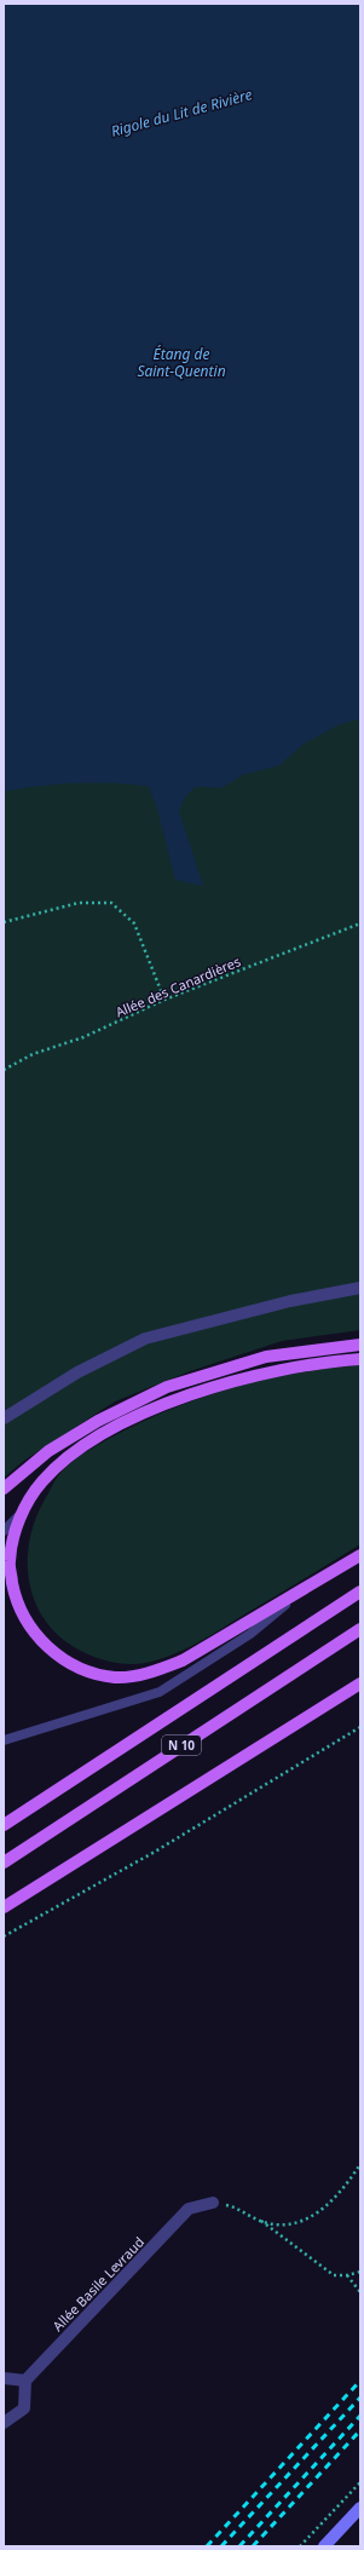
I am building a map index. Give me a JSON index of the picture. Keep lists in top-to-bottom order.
{
  "streets": {
    "main road": ["N 10"],
    "street": ["Allée Basile Levraud"],
    "path": ["Allée des Canardières"]
  },
  "water": ["Rigole du Lit de Rivière", "Étang de Saint-Quentin"]
}
